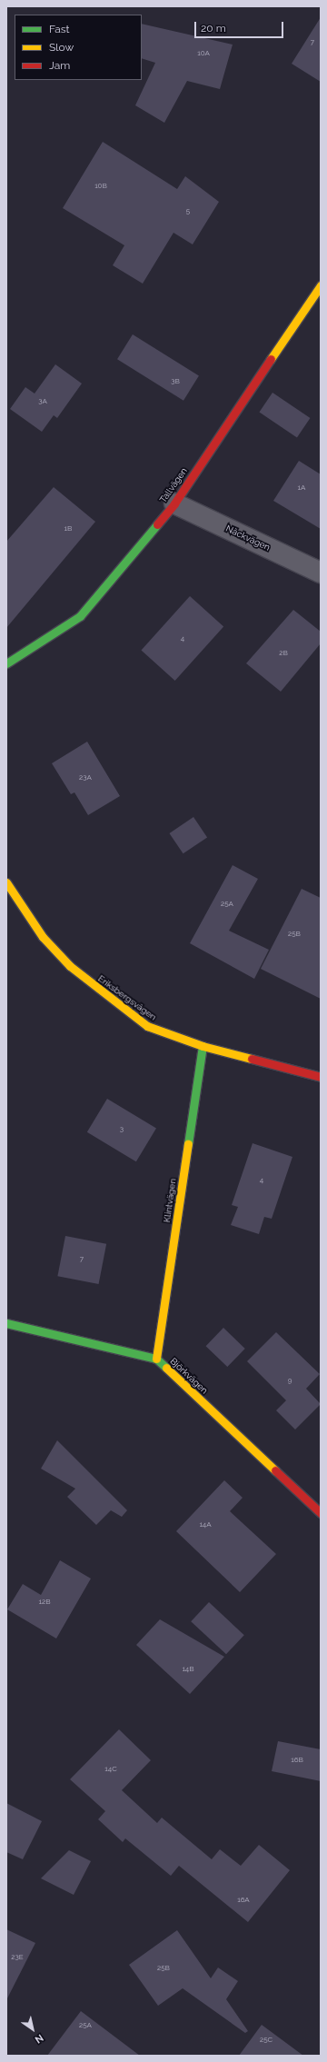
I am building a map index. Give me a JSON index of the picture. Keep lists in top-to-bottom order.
{
  "streets": {
    "street": [
      "Tallvägen",
      "Näckvägen",
      "Eriksbergsvägen",
      "Klintvägen",
      "Björkvägen"
    ]
  },
  "crossings": [
    ["Tallvägen", "Näckvägen"],
    ["Eriksbergsvägen", "Klintvägen"],
    ["Klintvägen", "Björkvägen"]
  ],
  "house_numbers": [
    "7",
    "10A",
    "10B",
    "5",
    "3B",
    "3A",
    "1A",
    "1B",
    "4",
    "2B",
    "23A",
    "25A",
    "25B",
    "3",
    "4",
    "7",
    "9",
    "14A",
    "12B",
    "14B",
    "16B",
    "14C",
    "16A",
    "23E",
    "25B",
    "25A",
    "25C"
  ],
  "legend": ["Fast", "Slow", "Jam"],
  "scale_bar": "20 m",
  "north": "bottom right"
}
